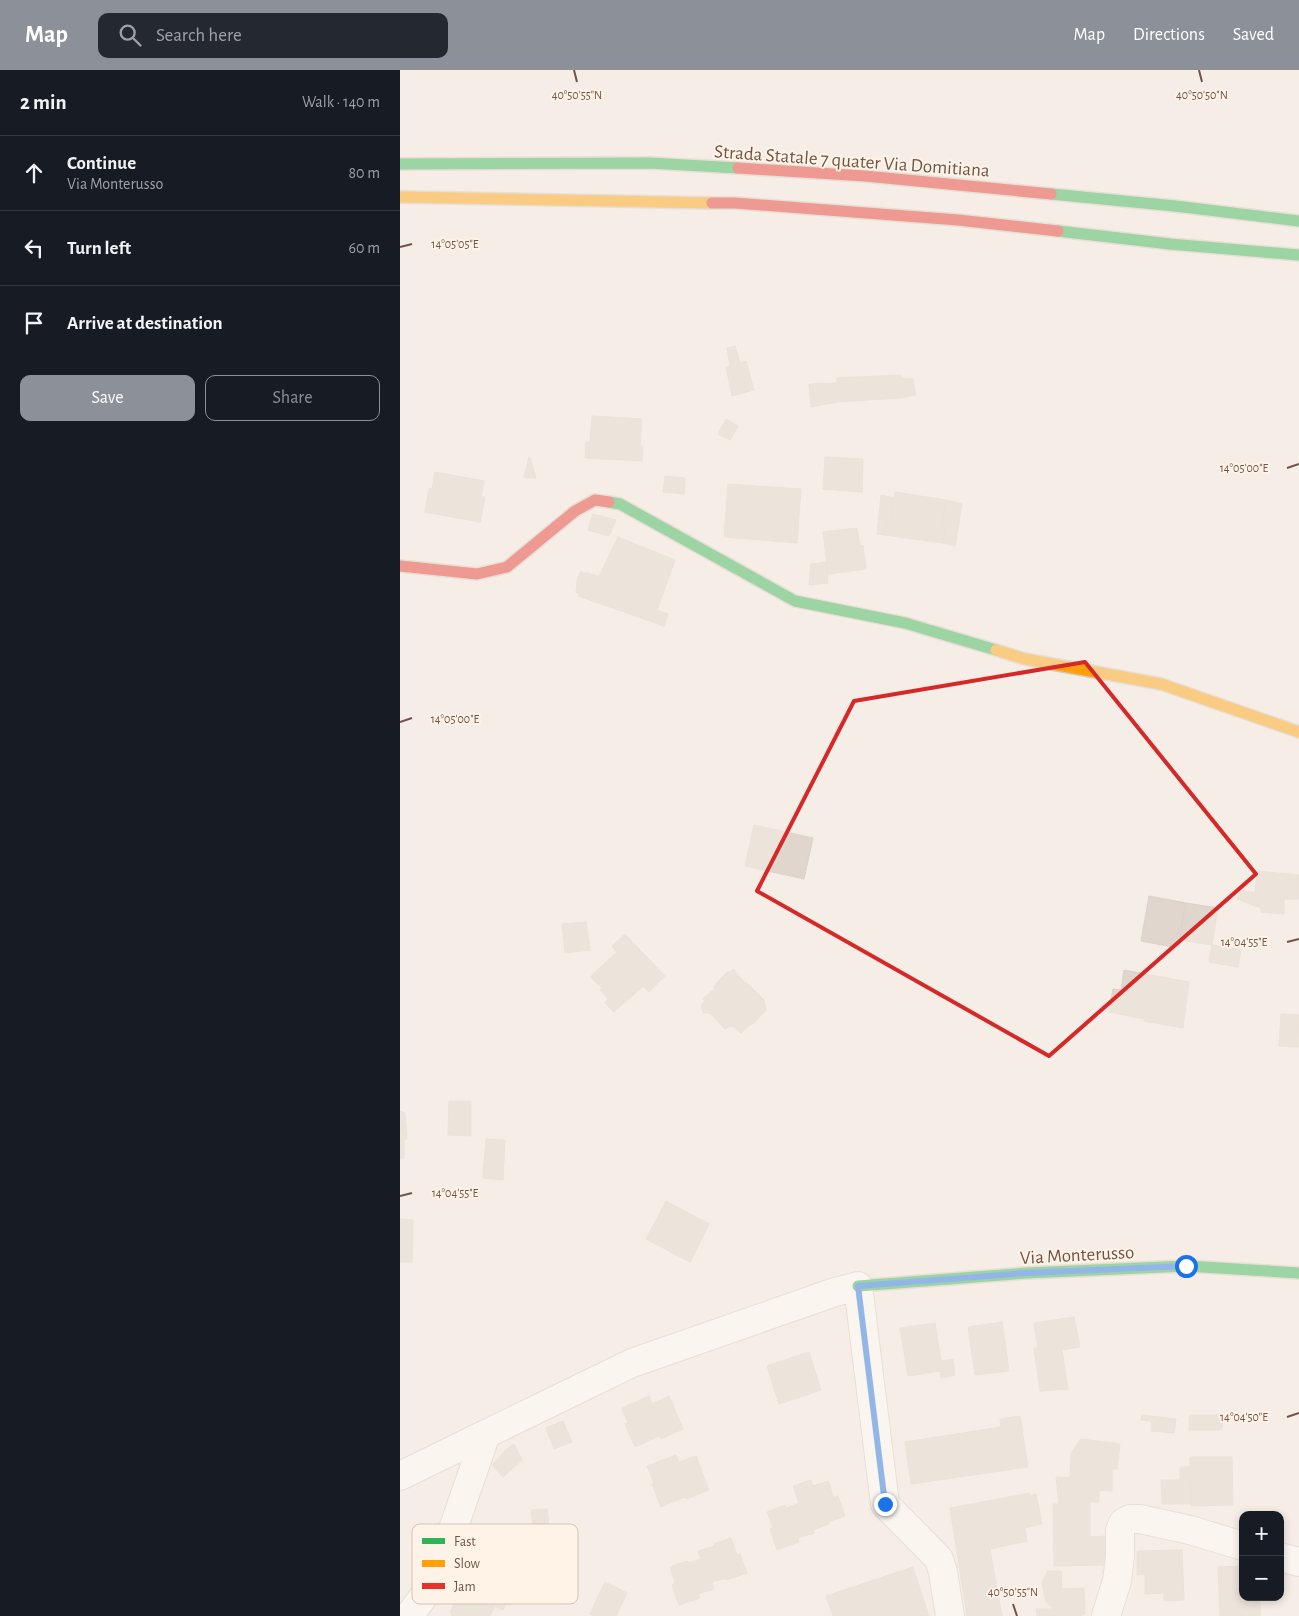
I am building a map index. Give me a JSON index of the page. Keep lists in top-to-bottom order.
{
  "streets": {
    "main road": ["Strada Statale 7 quater Via Domitiana", "Via Monterusso"]
  },
  "legend": ["Fast", "Slow", "Jam"],
  "page": {
    "header": "Map",
    "search": "Search here",
    "nav": ["Map", "Directions", "Saved"],
    "heading": ["2 min", "Walk · 140 m"],
    "list": [
      ["Continue", "Via Monterusso", "80 m"],
      ["Turn left", "60 m"],
      "Arrive at destination"
    ],
    "buttons": ["Save", "Share"],
    "map_buttons": ["+", "−"]
  },
  "coordinates": [
    "40°50'55\"N",
    "40°50'50\"N",
    "14°05'05\"E",
    "14°05'00\"E",
    "14°04'55\"E",
    "14°04'50\"E"
  ]
}
